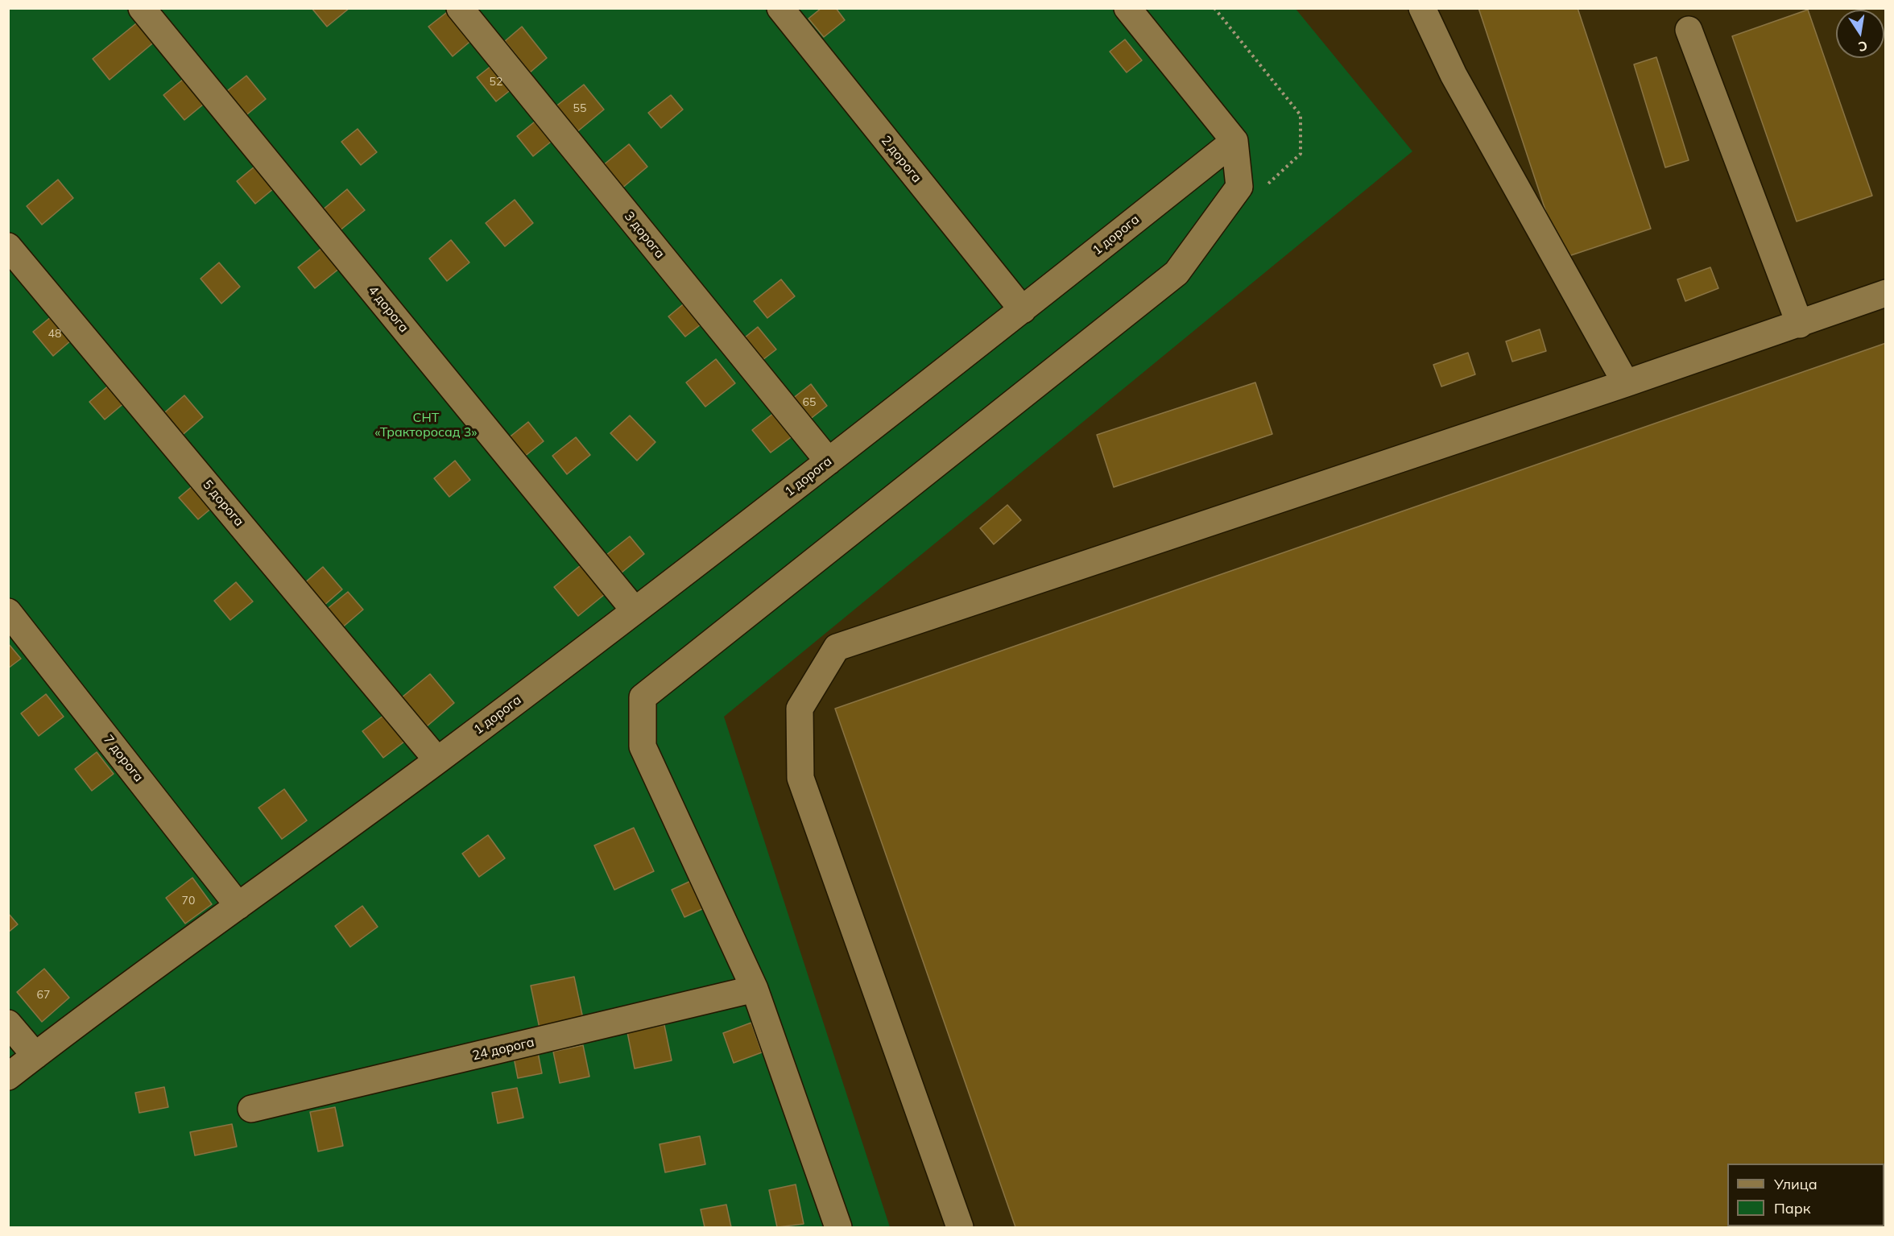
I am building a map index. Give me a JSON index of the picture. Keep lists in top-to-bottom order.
{
  "streets": {
    "street": [
      "2 дорога",
      "3 дорога",
      "1 дорога",
      "4 дорога",
      "5 дорога",
      "7 дорога",
      "24 дорога"
    ]
  },
  "crossings": [
    ["2 дорога", "1 дорога"],
    ["3 дорога", "1 дорога"],
    ["1 дорога", "4 дорога"],
    ["1 дорога", "5 дорога"],
    ["1 дорога", "7 дорога"]
  ],
  "parks": ["СНТ «Тракторосад 3»"],
  "house_numbers": [
    "52",
    "55",
    "48",
    "65",
    "70",
    "67"
  ],
  "legend": ["Улица", "Парк"],
  "north": "bottom"
}
